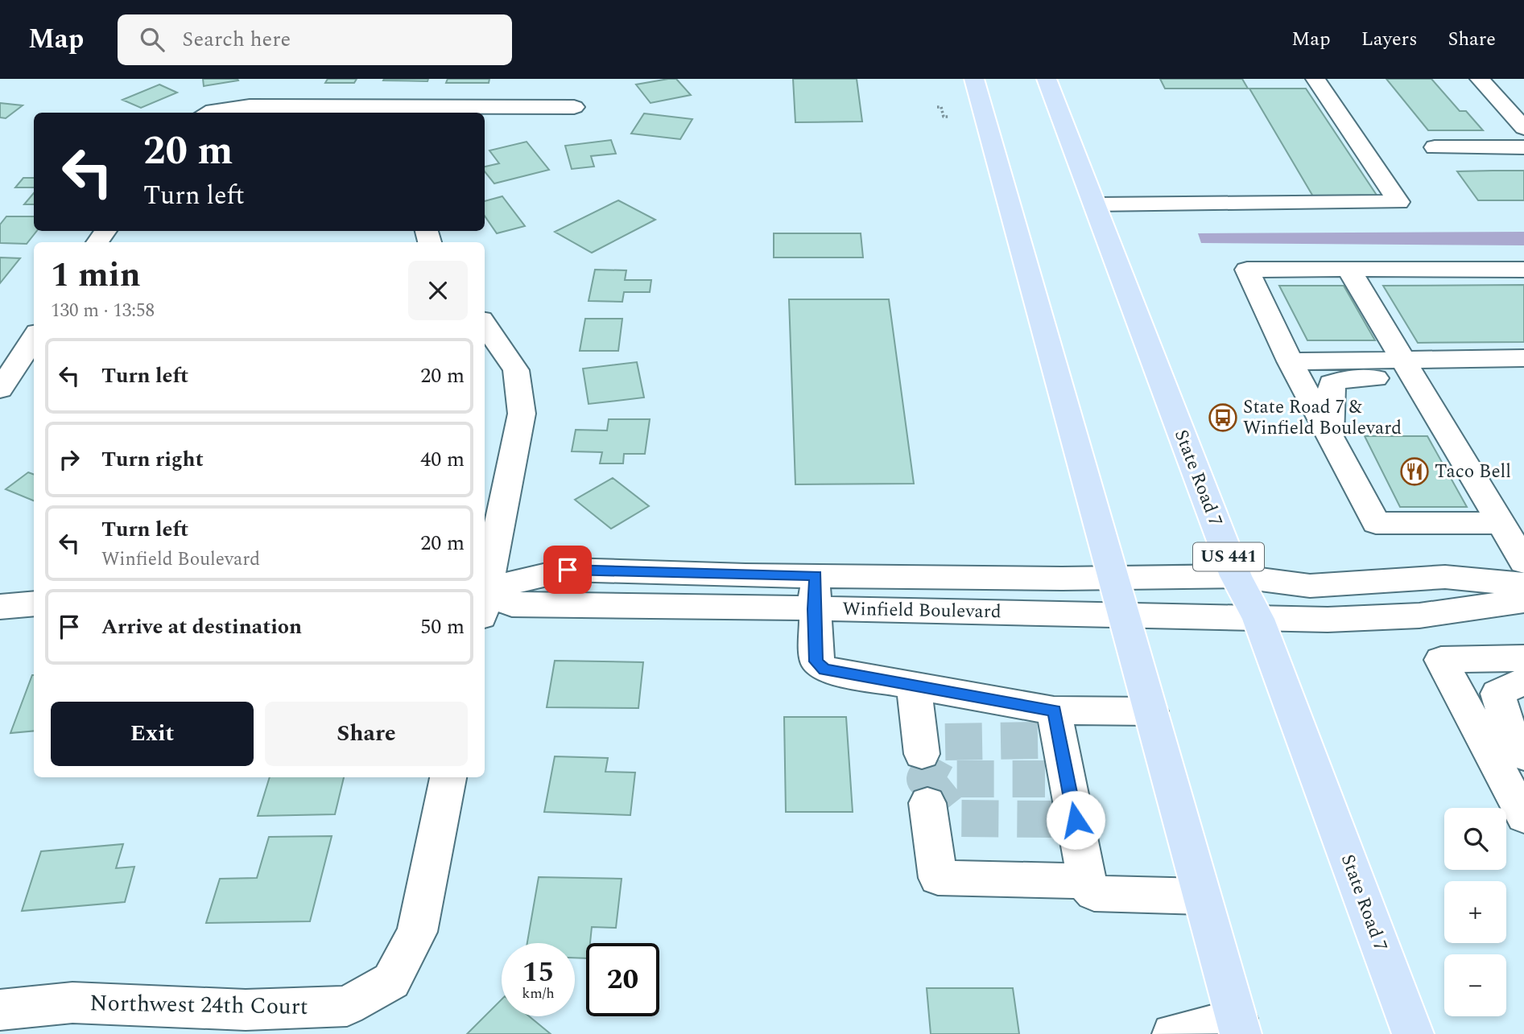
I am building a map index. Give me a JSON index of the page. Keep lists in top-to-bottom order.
{
  "streets": {
    "main road": ["State Road 7", "US 441"],
    "street": ["Winfield Boulevard", "Northwest 24th Court"]
  },
  "crossings": [
    ["State Road 7", "Winfield Boulevard"]
  ],
  "places": {
    "bus stop": ["State Road 7 & Winfield Boulevard"],
    "restaurant": ["Taco Bell"]
  },
  "page": {
    "header": "Map",
    "search": "Search here",
    "nav": ["Map", "Layers", "Share"],
    "turn": ["20 m", "Turn left"],
    "heading": ["1 min", "130 m · 13:58"],
    "list": [
      {
        "name": "Turn left",
        "value": "20 m"
      },
      {
        "name": "Turn right",
        "value": "40 m"
      },
      {
        "name": "Turn left",
        "note": "Winfield Boulevard",
        "value": "20 m"
      },
      {
        "name": "Arrive at destination",
        "value": "50 m"
      }
    ],
    "buttons": ["Exit", "Share"],
    "map_buttons": ["+", "−"],
    "speed": "15 km/h",
    "limit": "20"
  }
}
